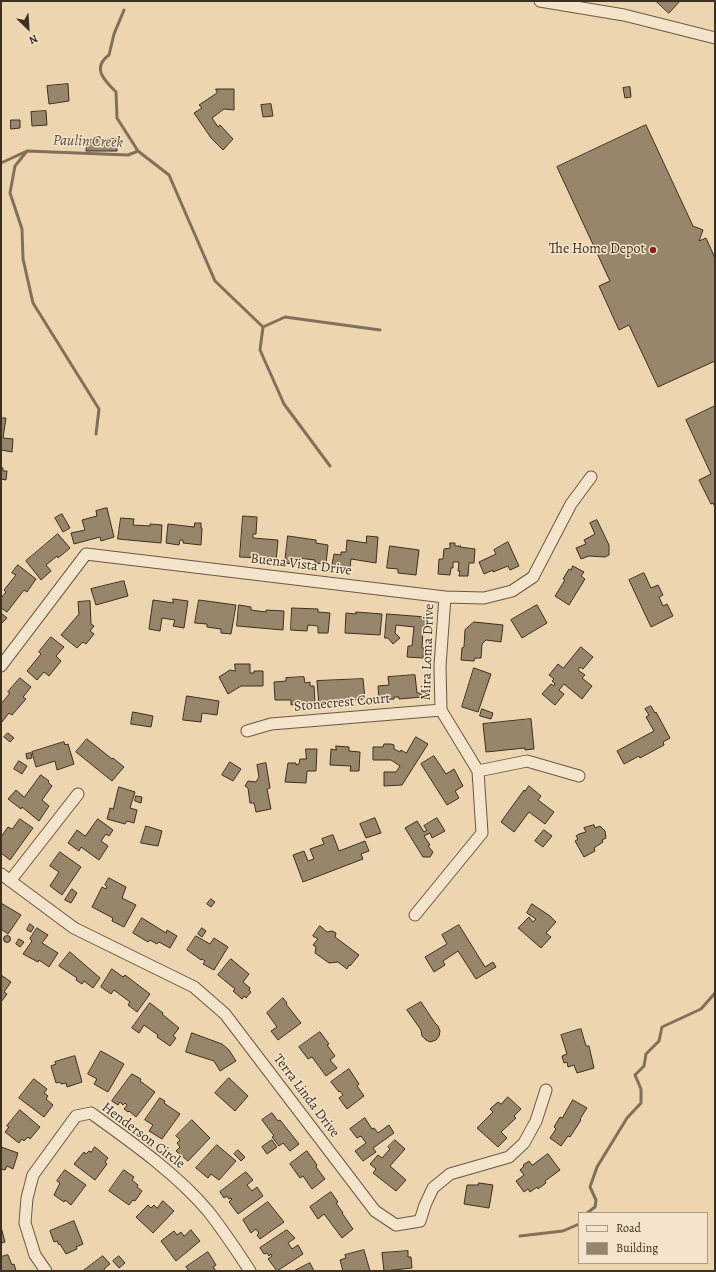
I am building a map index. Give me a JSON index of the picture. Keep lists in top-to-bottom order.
{
  "streets": {
    "street": [
      "Buena Vista Drive",
      "Mira Loma Drive",
      "Stonecrest Court",
      "Terra Linda Drive",
      "Henderson Circle"
    ]
  },
  "crossings": [
    ["Buena Vista Drive", "Mira Loma Drive"],
    ["Mira Loma Drive", "Stonecrest Court"]
  ],
  "water": ["Paulin Creek"],
  "places": ["The Home Depot"],
  "legend": ["Road", "Building"],
  "north": "bottom right"
}
